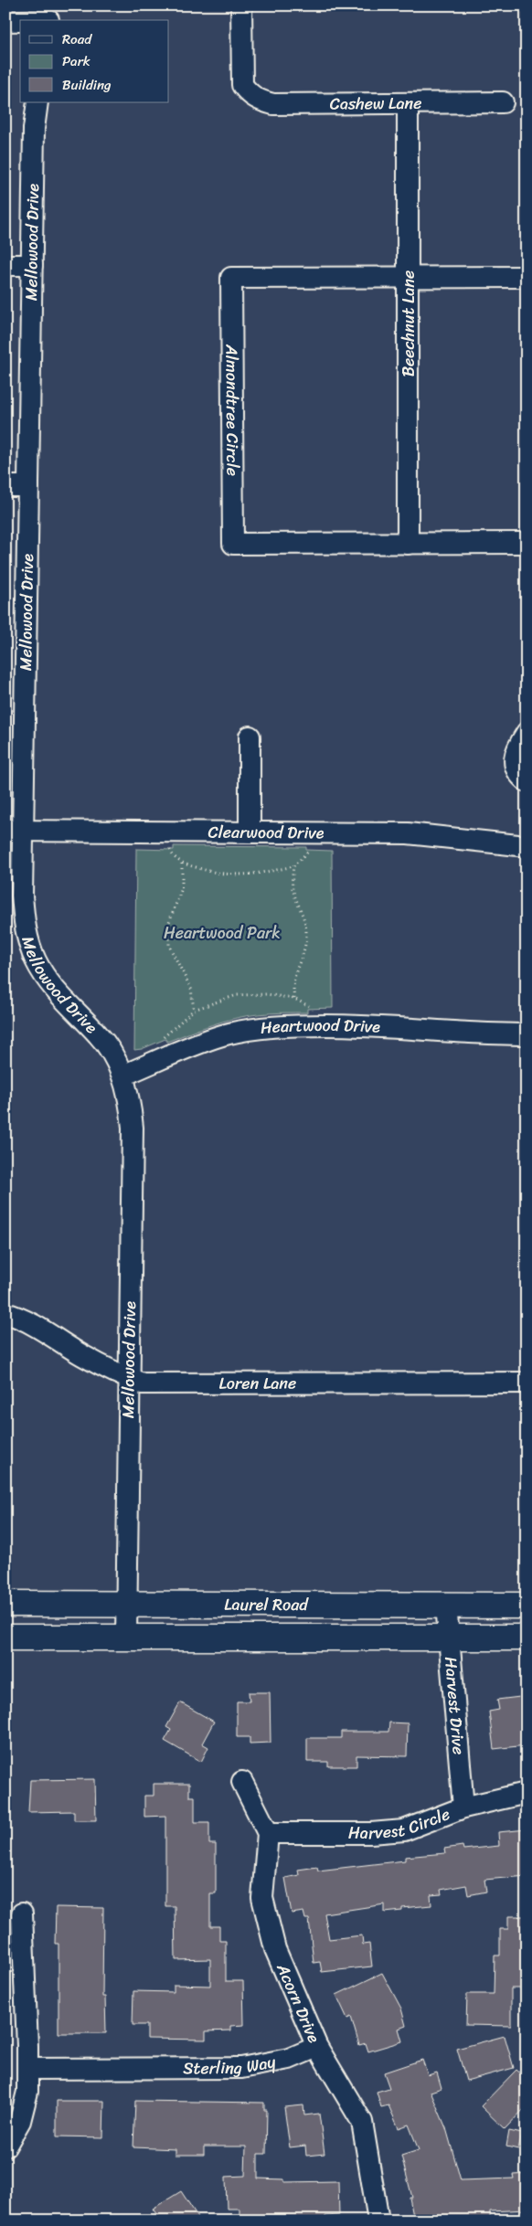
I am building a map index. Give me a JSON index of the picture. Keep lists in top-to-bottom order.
{
  "streets": {
    "main road": ["Laurel Road"],
    "street": [
      "Cashew Lane",
      "Mellowood Drive",
      "Beechnut Lane",
      "Almondtree Circle",
      "Clearwood Drive",
      "Heartwood Drive",
      "Loren Lane",
      "Harvest Drive",
      "Harvest Circle",
      "Acorn Drive",
      "Sterling Way"
    ]
  },
  "crossings": [
    ["Cashew Lane", "Beechnut Lane"],
    ["Mellowood Drive", "Clearwood Drive"],
    ["Mellowood Drive", "Heartwood Drive"],
    ["Mellowood Drive", "Loren Lane"],
    ["Mellowood Drive", "Laurel Road"],
    ["Beechnut Lane", "Almondtree Circle"],
    ["Laurel Road", "Harvest Drive"],
    ["Harvest Drive", "Harvest Circle"],
    ["Harvest Circle", "Acorn Drive"],
    ["Acorn Drive", "Sterling Way"]
  ],
  "parks": ["Heartwood Park"],
  "legend": ["Road", "Park", "Building"]
}
